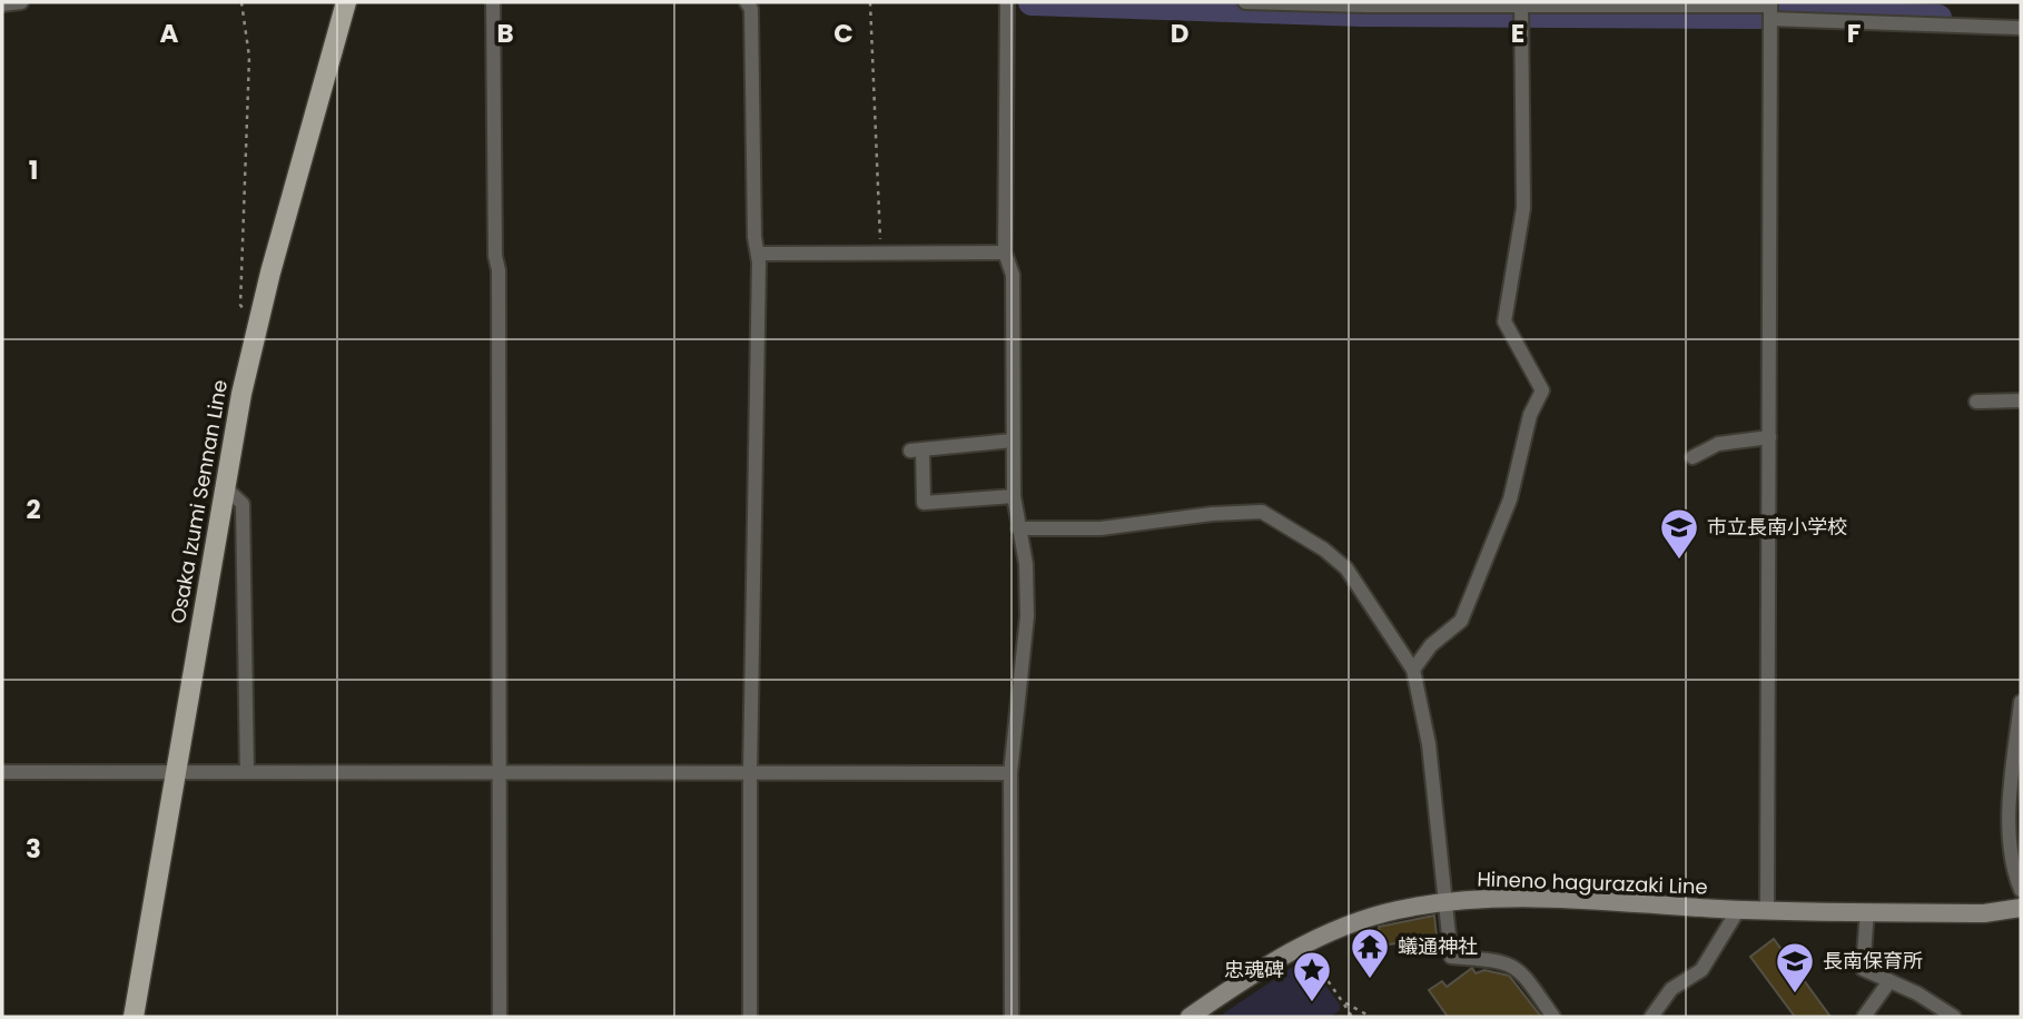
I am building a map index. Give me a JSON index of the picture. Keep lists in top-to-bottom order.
{
  "streets": {
    "main road": ["Osaka Izumi Sennan Line", "Hineno hagurazaki Line"]
  },
  "places": {
    "school or university": ["市立長南小学校", "長南保育所"],
    "temple": ["蟻通神社"],
    "place": ["忠魂碑"]
  },
  "grid": {
    "columns": [
      "A",
      "B",
      "C",
      "D",
      "E",
      "F"
    ],
    "rows": ["1", "2", "3"]
  }
}
